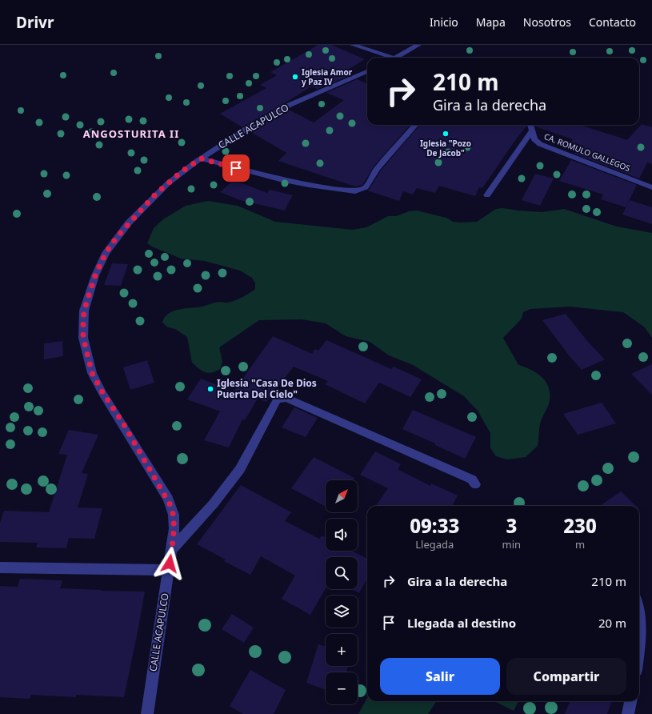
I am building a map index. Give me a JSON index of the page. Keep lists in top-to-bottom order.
{
  "streets": {
    "street": ["CALLE ACAPULCO", "CA. ROMULO GALLEGOS"]
  },
  "districts": ["ANGOSTURITA II"],
  "places": ["Iglesia Amor y Paz IV", "Iglesia \"Pozo De Jacob\"", "Iglesia \"Casa De Dios Puerta Del Cielo\""],
  "north": "top right",
  "page": {
    "header": "Drivr",
    "nav": [
      "Inicio",
      "Mapa",
      "Nosotros",
      "Contacto"
    ],
    "turn": ["210 m", "Gira a la derecha"],
    "map_buttons": ["+", "−"],
    "eta": [
      "09:33",
      "Llegada",
      "3",
      "min",
      "230",
      "m"
    ],
    "list": [
      {
        "name": "Gira a la derecha",
        "value": "210 m"
      },
      {
        "name": "Llegada al destino",
        "value": "20 m"
      }
    ],
    "buttons": ["Salir", "Compartir"]
  }
}
